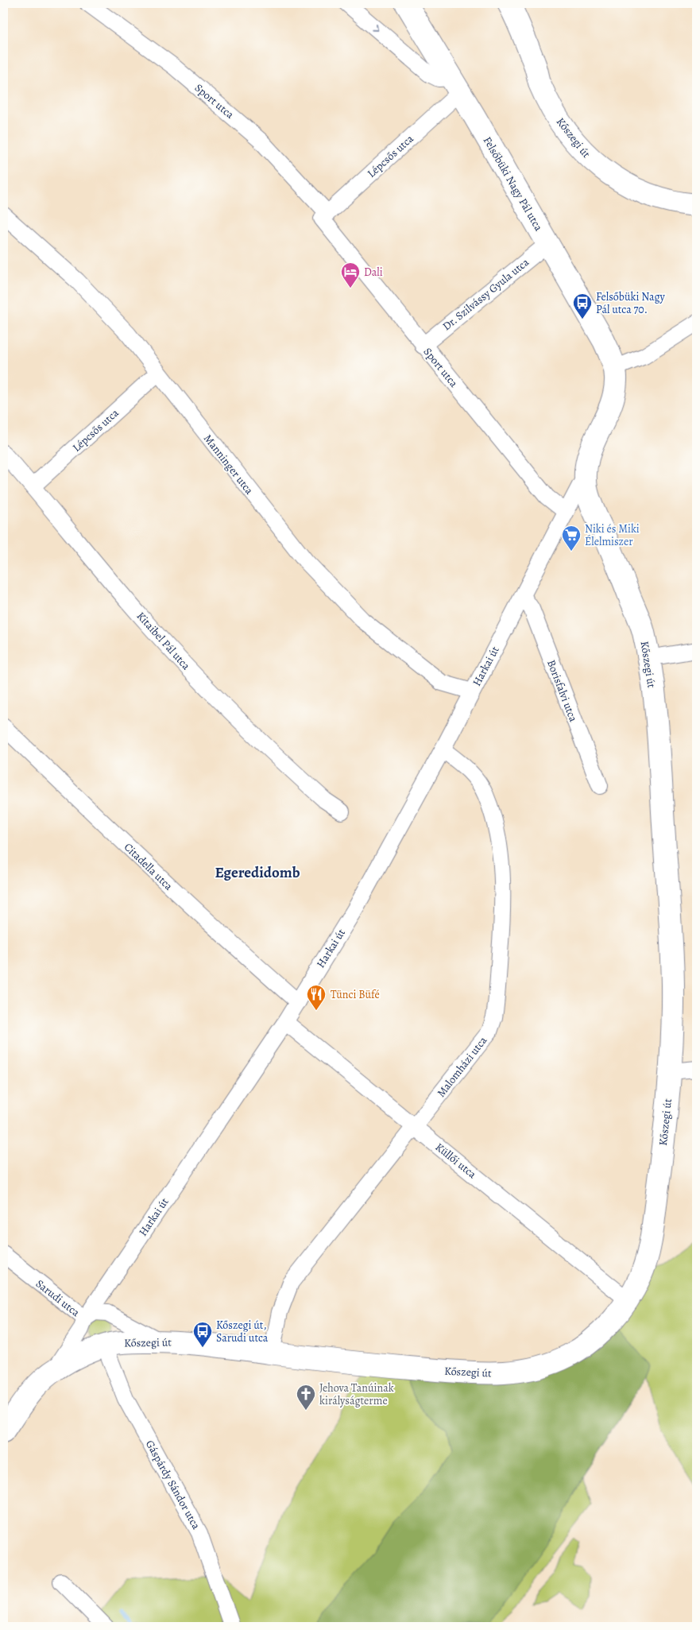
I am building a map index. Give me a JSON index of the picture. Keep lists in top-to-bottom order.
{
  "streets": {
    "main road": ["Kőszegi út", "Felsőbüki Nagy Pál utca", "Harkai út"],
    "street": [
      "Sport utca",
      "Lépcsős utca",
      "Dr. Szilvássy Gyula utca",
      "Manninger utca",
      "Kitaibel Pál utca",
      "Borisfalvi utca",
      "Citadella utca",
      "Malomházi utca",
      "Küllői utca",
      "Sarudi utca",
      "Gáspárdy Sándor utca"
    ]
  },
  "crossings": [
    ["Sport utca", "Lépcsős utca"],
    ["Sport utca", "Dr. Szilvássy Gyula utca"],
    ["Sport utca", "Harkai út"],
    ["Kőszegi út", "Felsőbüki Nagy Pál utca"],
    ["Kőszegi út", "Harkai út"],
    ["Kőszegi út", "Malomházi utca"],
    ["Kőszegi út", "Küllői utca"],
    ["Kőszegi út", "Sarudi utca"],
    ["Kőszegi út", "Gáspárdy Sándor utca"],
    ["Lépcsős utca", "Felsőbüki Nagy Pál utca"],
    ["Lépcsős utca", "Manninger utca"],
    ["Lépcsős utca", "Kitaibel Pál utca"],
    ["Felsőbüki Nagy Pál utca", "Dr. Szilvássy Gyula utca"],
    ["Manninger utca", "Harkai út"],
    ["Harkai út", "Borisfalvi utca"],
    ["Harkai út", "Citadella utca"],
    ["Harkai út", "Malomházi utca"],
    ["Harkai út", "Küllői utca"],
    ["Harkai út", "Sarudi utca"],
    ["Malomházi utca", "Küllői utca"]
  ],
  "districts": ["Egeredidomb"],
  "places": {
    "hotel": ["Dali"],
    "bus stop": ["Felsőbüki Nagy Pál utca 70.", "Kőszegi út, Sarudi utca"],
    "supermarket": ["Niki és Miki Élelmiszer"],
    "restaurant": ["Tünci Büfé"],
    "church": ["Jehova Tanúinak királyságterme"]
  }
}
